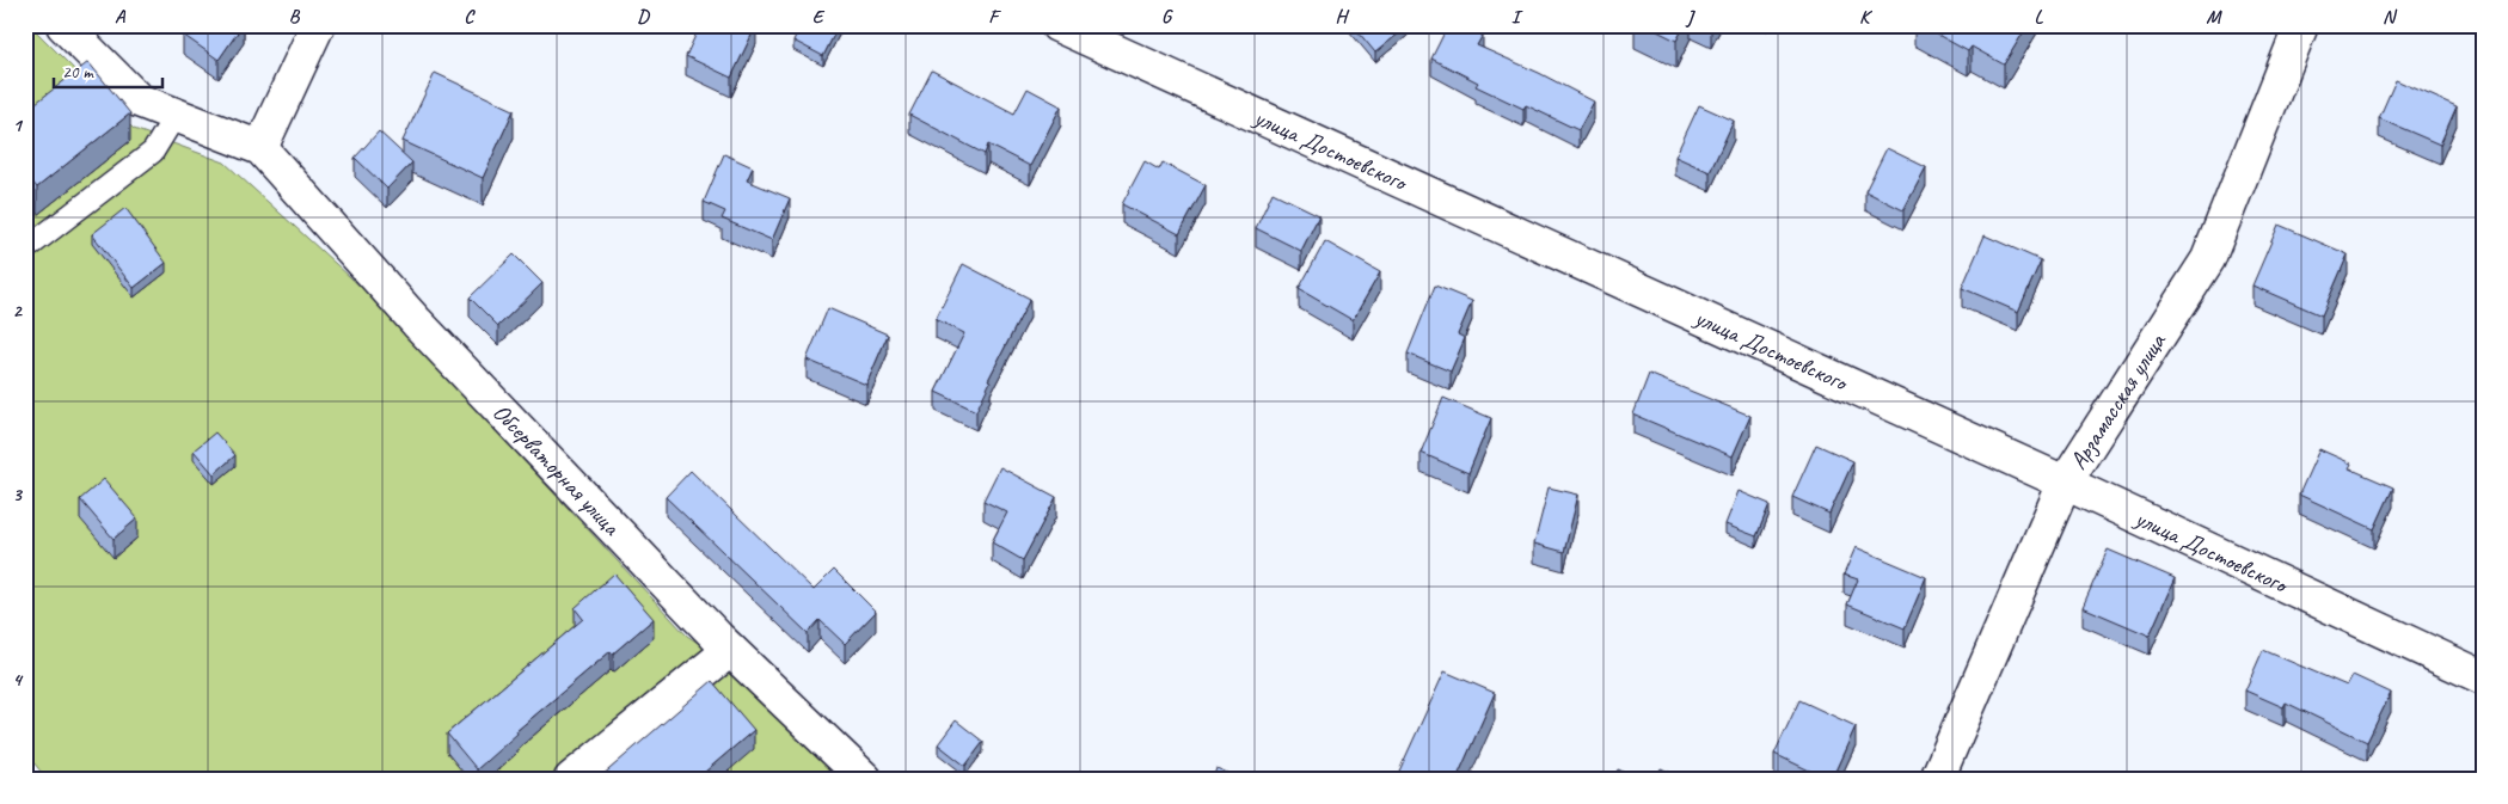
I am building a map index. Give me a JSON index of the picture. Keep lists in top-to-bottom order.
{
  "streets": {
    "street": ["улица Достоевского", "Арзамасская улица", "Обсерваторная улица"]
  },
  "crossings": [
    ["улица Достоевского", "Арзамасская улица"]
  ],
  "scale_bar": "20 m",
  "grid": {
    "columns": [
      "A",
      "B",
      "C",
      "D",
      "E",
      "F",
      "G",
      "H",
      "I",
      "J",
      "K",
      "L",
      "M",
      "N"
    ],
    "rows": [
      "1",
      "2",
      "3",
      "4"
    ]
  }
}
